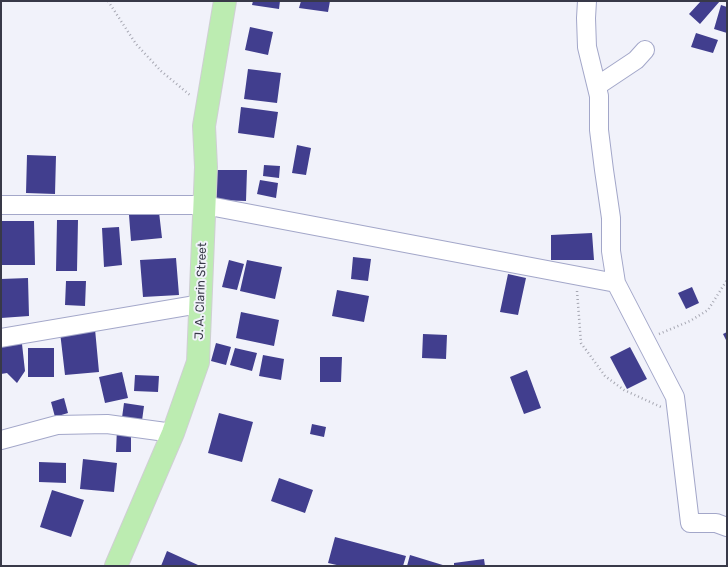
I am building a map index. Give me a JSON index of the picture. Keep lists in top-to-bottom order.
{
  "streets": {
    "main road": ["J. A. Clarin Street"]
  }
}
